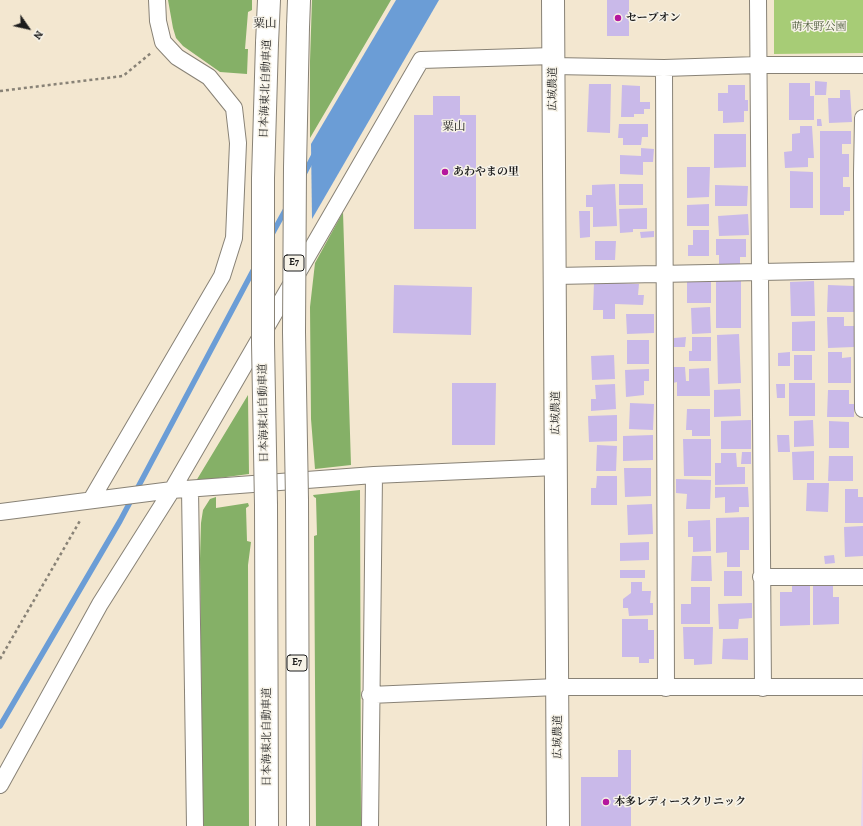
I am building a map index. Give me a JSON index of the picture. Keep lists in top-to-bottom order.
{
  "streets": {
    "main road": ["日本海東北自動車道", "広域農道", "E7"]
  },
  "districts": ["粟山", "粟山"],
  "parks": ["萌木野公園"],
  "places": ["セーブオン", "あわやまの里", "本多レディースクリニック"],
  "north": "bottom right"
}
